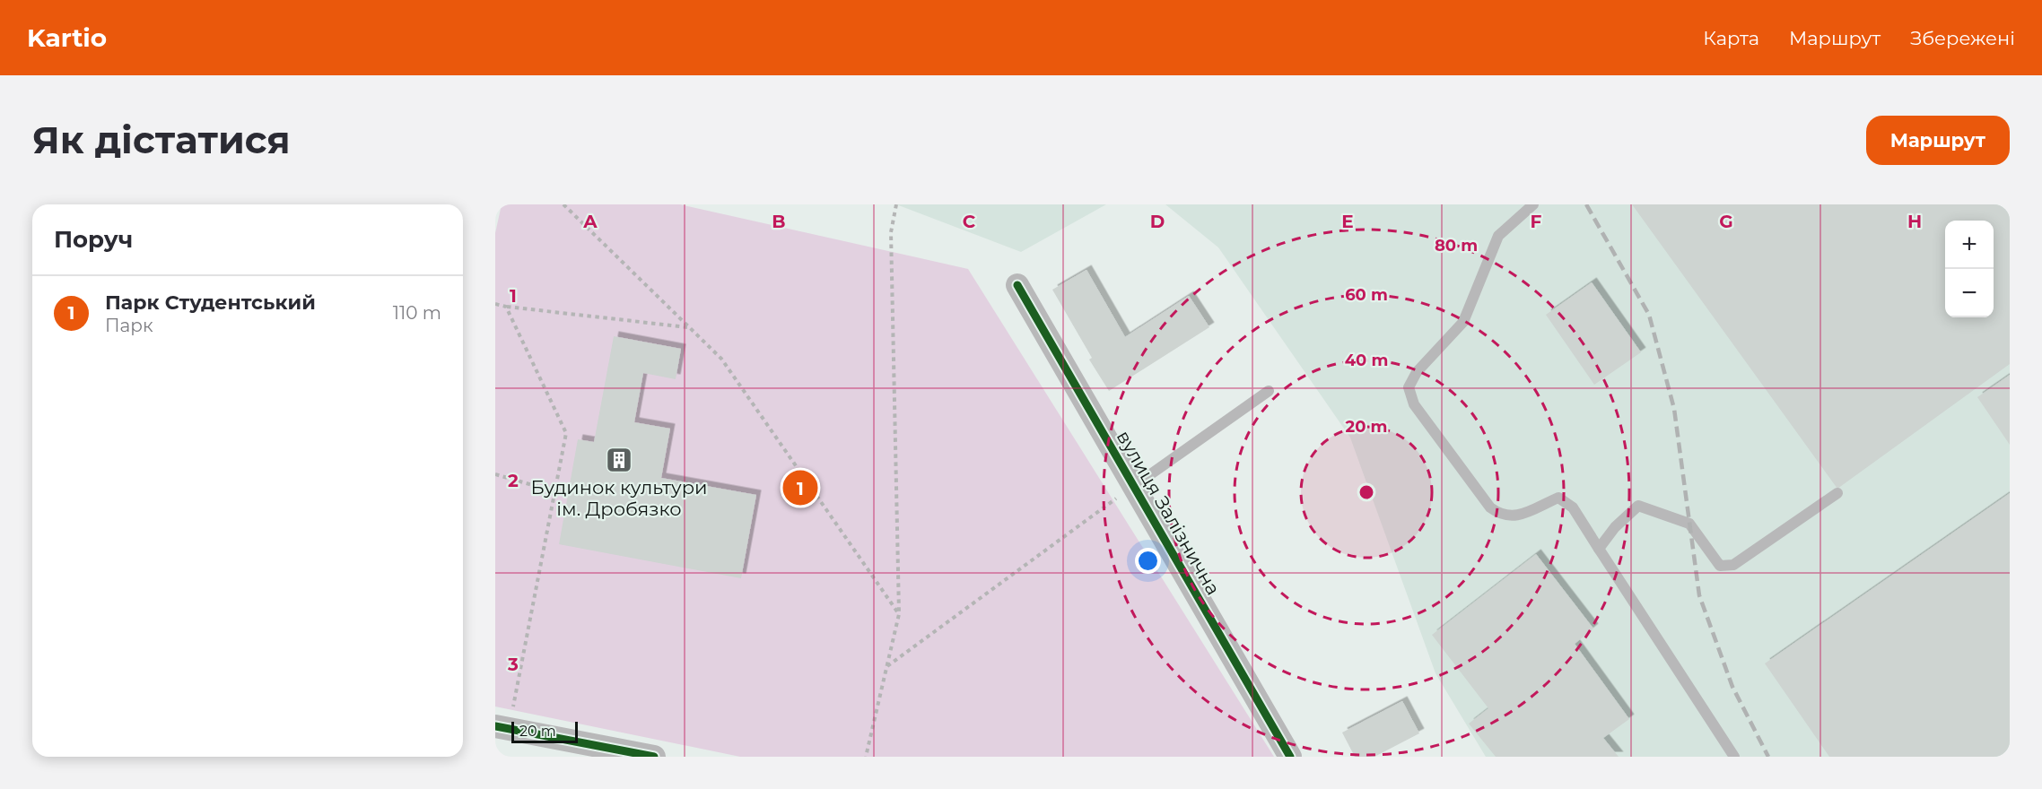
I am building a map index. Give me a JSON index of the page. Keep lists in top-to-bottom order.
{
  "streets": {
    "street": ["вулиця Залізнична"]
  },
  "places": {
    "building": ["Будинок культури ім. Дробязко"]
  },
  "scale_bar": "20 m",
  "page": {
    "header": "Kartio",
    "nav": ["Карта", "Маршрут", "Збережені"],
    "buttons": "Маршрут",
    "title": "Як дістатися",
    "heading": "Поруч",
    "map_buttons": ["+", "−"],
    "list": [
      {
        "mark": "1",
        "name": "Парк Студентський",
        "note": "Парк",
        "value": "110 m"
      }
    ],
    "pins": "1",
    "scale": "20 m"
  },
  "grid": {
    "columns": [
      "A",
      "B",
      "C",
      "D",
      "E",
      "F",
      "G",
      "H"
    ],
    "rows": ["1", "2", "3"]
  },
  "rings": [
    "80 m",
    "60 m",
    "40 m",
    "20 m"
  ]
}
